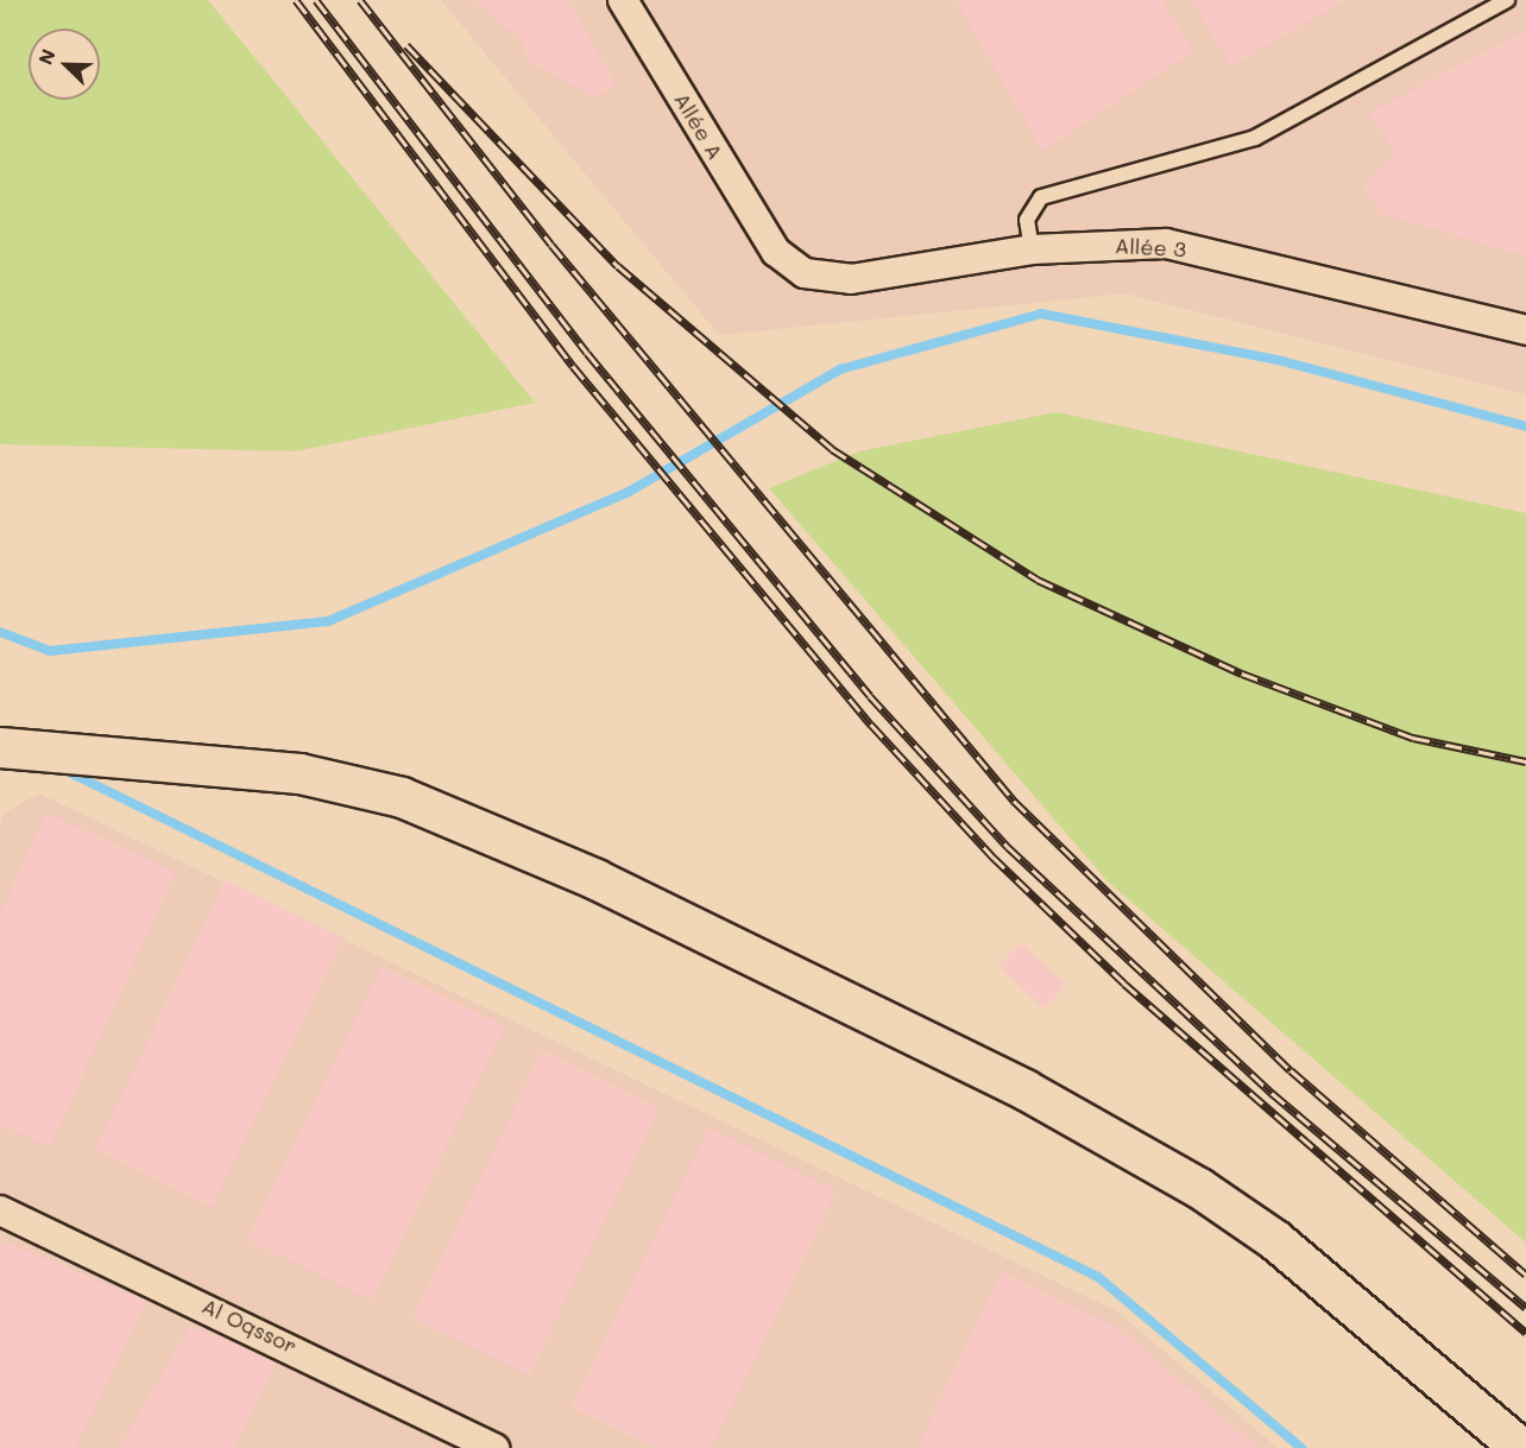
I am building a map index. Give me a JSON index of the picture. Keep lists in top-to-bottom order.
{
  "streets": {
    "street": ["Allée A", "Allée 3", "Al Oqssor"]
  },
  "crossings": [
    ["Allée A", "Allée 3"]
  ],
  "north": "top left"
}
